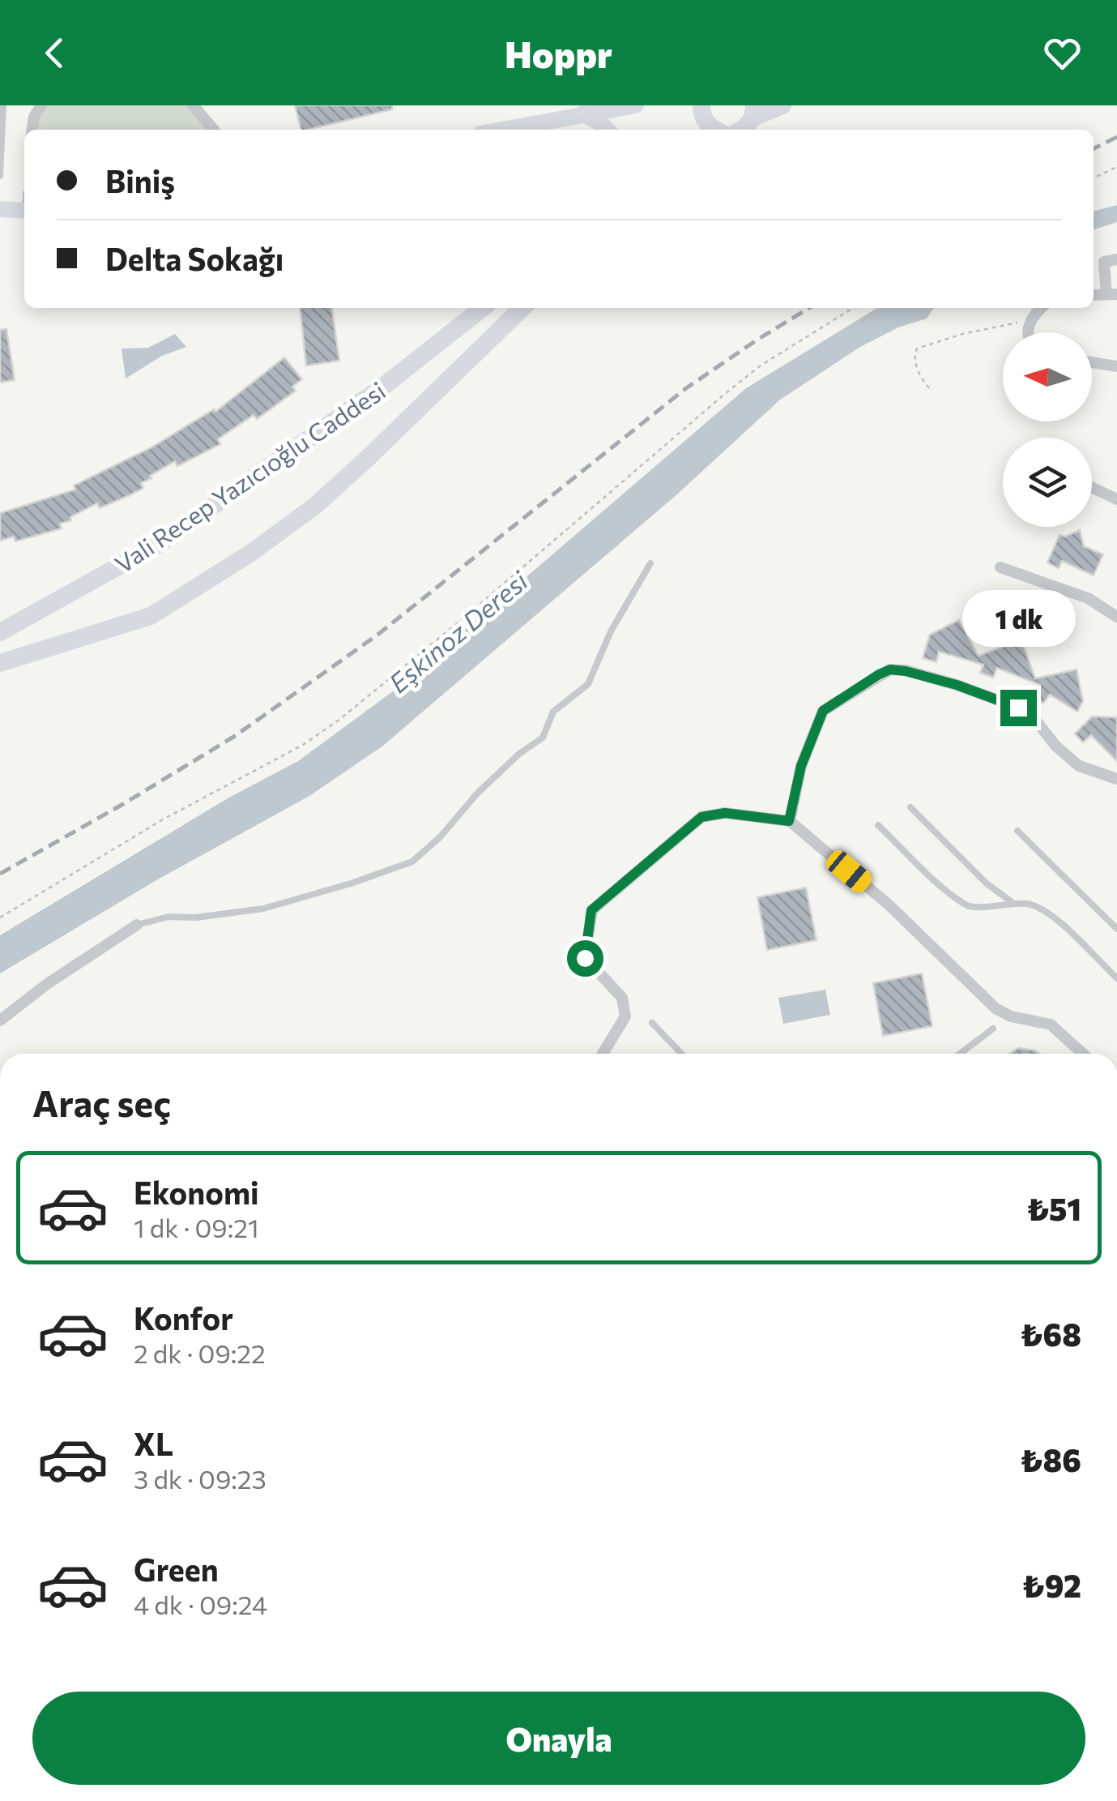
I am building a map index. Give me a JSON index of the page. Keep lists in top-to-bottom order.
{
  "streets": {
    "main road": ["Vali Recep Yazıcıoğlu Caddesi"]
  },
  "water": ["Eşkinoz Deresi"],
  "north": "left",
  "page": {
    "header": "Hoppr",
    "banner": ["Biniş", "Delta Sokağı"],
    "bubble": "1 dk",
    "heading": "Araç seç",
    "list": [
      {
        "name": "Ekonomi",
        "note": "1 dk · 09:21",
        "value": "₺51"
      },
      {
        "name": "Konfor",
        "note": "2 dk · 09:22",
        "value": "₺68"
      },
      {
        "name": "XL",
        "note": "3 dk · 09:23",
        "value": "₺86"
      },
      {
        "name": "Green",
        "note": "4 dk · 09:24",
        "value": "₺92"
      }
    ],
    "buttons": "Onayla"
  }
}
